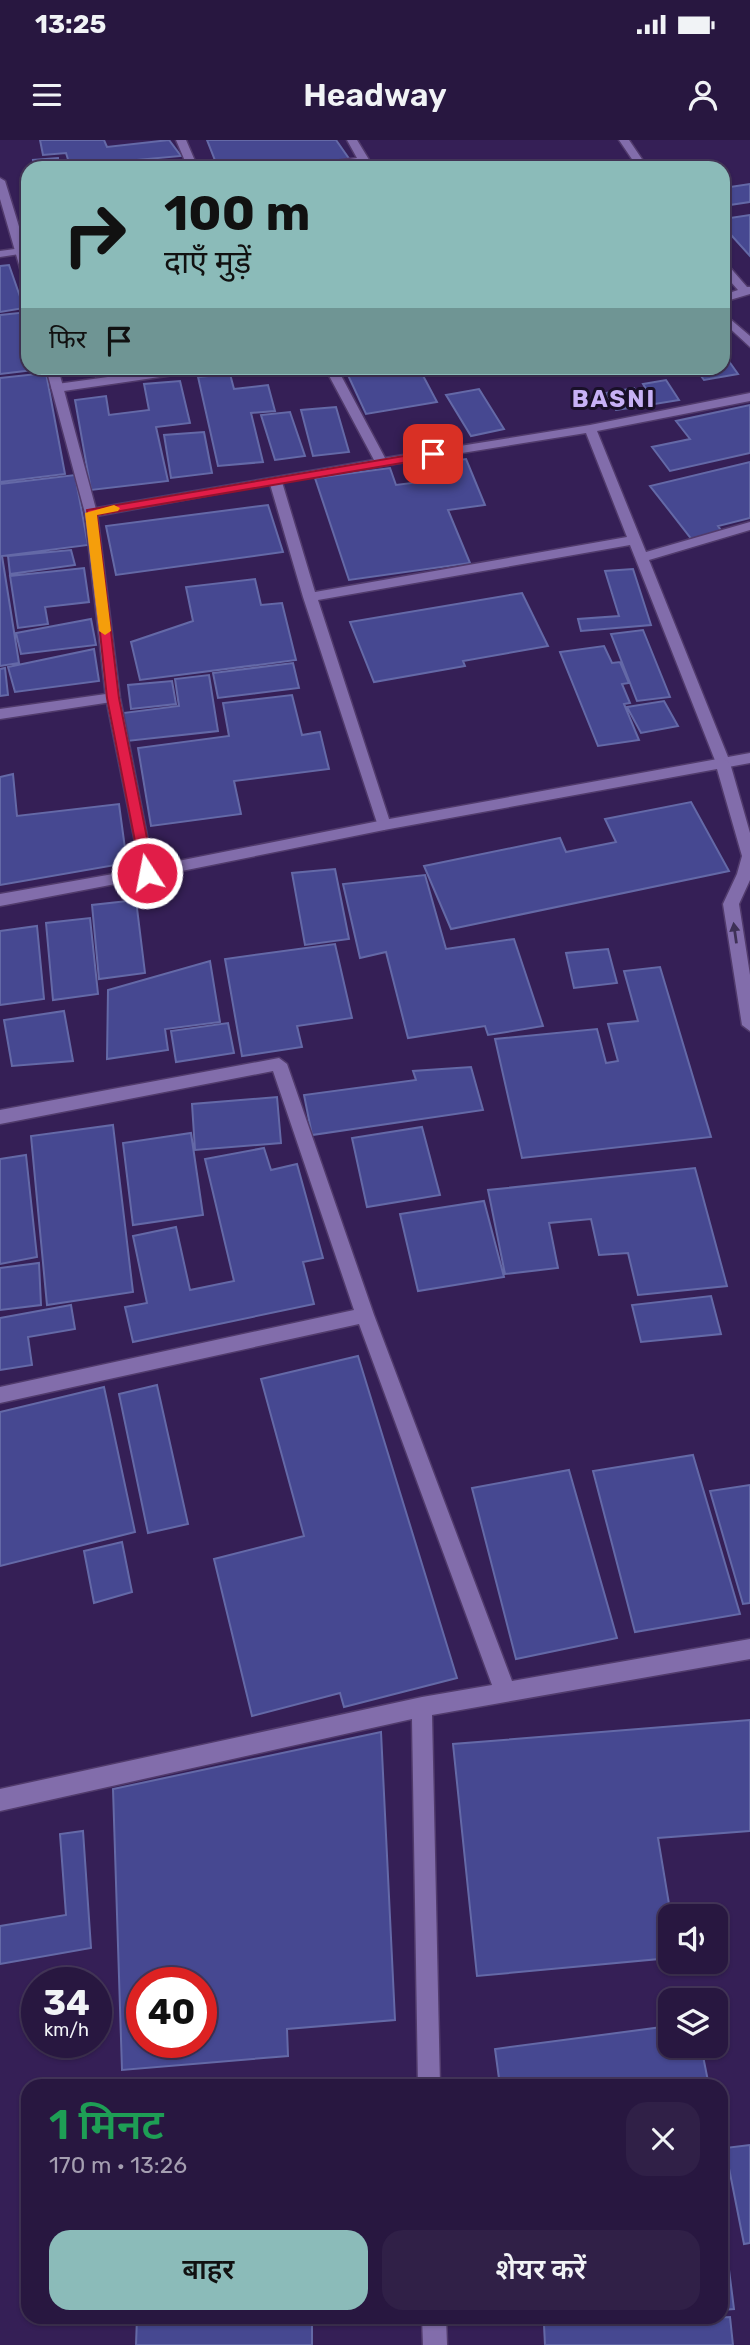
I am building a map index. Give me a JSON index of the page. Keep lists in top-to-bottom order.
{
  "districts": ["BASNI"],
  "page": {
    "status": "13:25",
    "header": "Headway",
    "turn": ["100 m", "दाएँ मुड़ें"],
    "then": "फिर",
    "speed": "34 km/h",
    "limit": "40",
    "heading": ["1 मिनट", "170 m · 13:26"],
    "buttons": ["बाहर", "शेयर करें"]
  }
}
